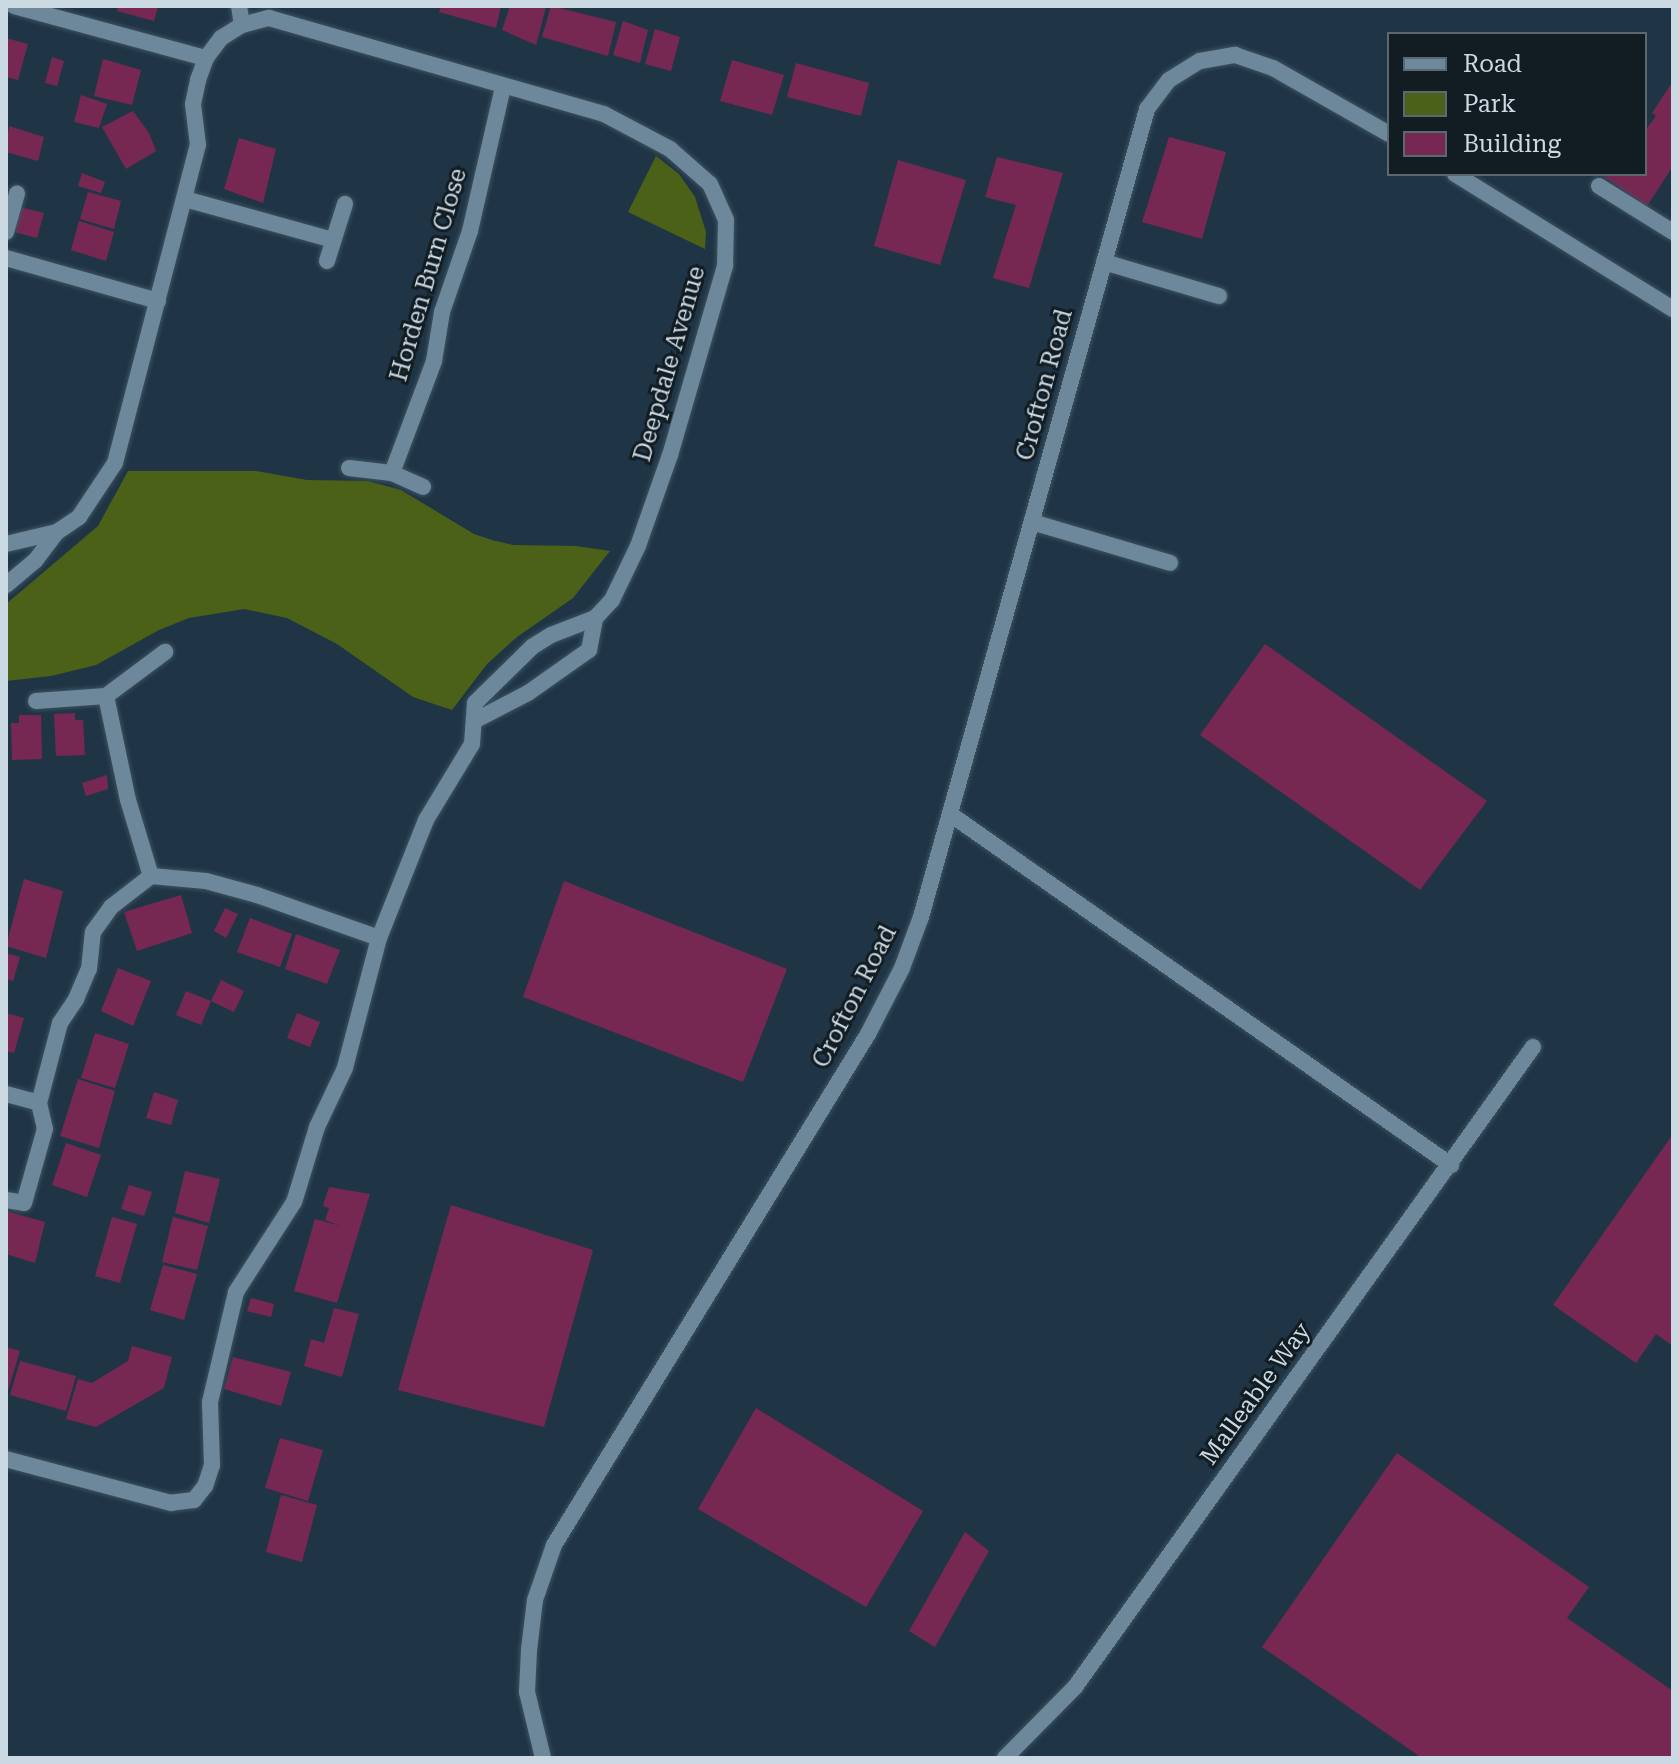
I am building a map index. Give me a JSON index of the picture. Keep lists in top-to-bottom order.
{
  "streets": {
    "street": [
      "Horden Burn Close",
      "Deepdale Avenue",
      "Crofton Road",
      "Malleable Way"
    ]
  },
  "crossings": [
    ["Horden Burn Close", "Deepdale Avenue"]
  ],
  "legend": ["Road", "Park", "Building"]
}
